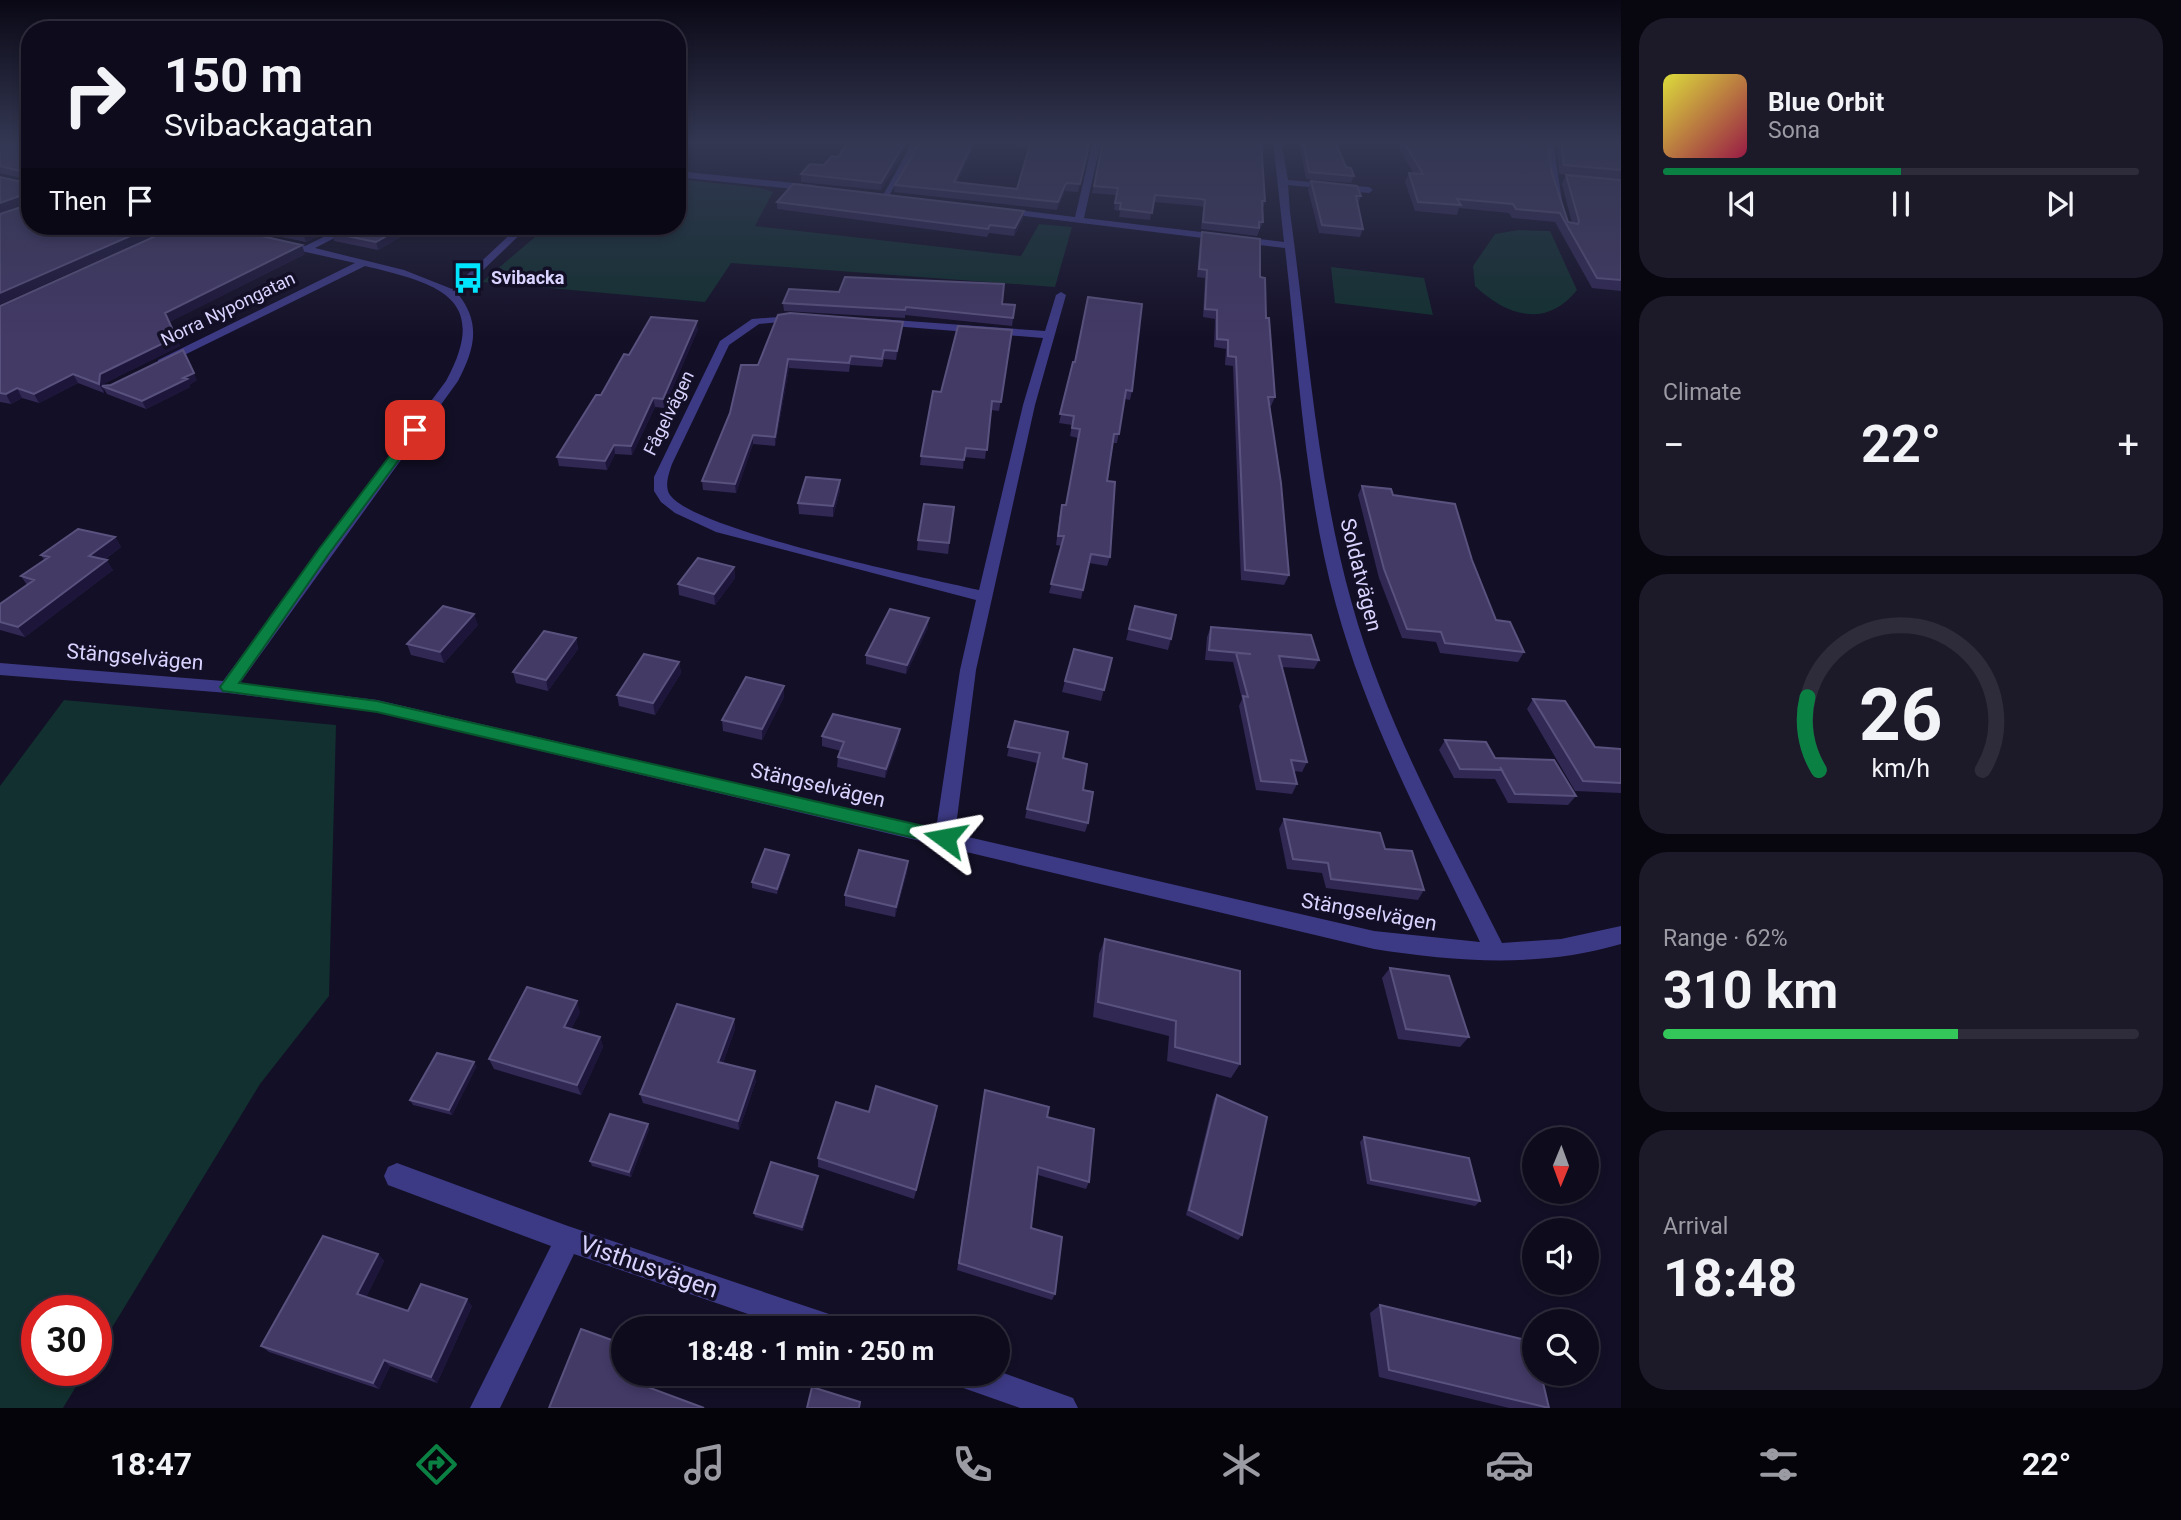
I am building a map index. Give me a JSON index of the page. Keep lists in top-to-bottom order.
{
  "streets": {
    "street": [
      "Norra Nypongatan",
      "Fågelvägen",
      "Soldatvägen",
      "Stängselvägen",
      "Visthusvägen"
    ]
  },
  "crossings": [
    ["Soldatvägen", "Stängselvägen"]
  ],
  "places": {
    "bus stop": ["Svibacka"]
  },
  "north": "bottom",
  "page": {
    "turn": ["150 m", "Svibackagatan"],
    "song": ["Blue Orbit", "Sona"],
    "then": "Then",
    "tile": [
      "Climate",
      ["Range · 62%", "310 km"],
      ["Arrival", "18:48"]
    ],
    "heat": ["−", "22°", "+"],
    "limit": "30",
    "trip": "18:48 · 1 min · 250 m",
    "tabs": ["18:47", "22°"],
    "gauge": ["26", "km/h"]
  }
}
